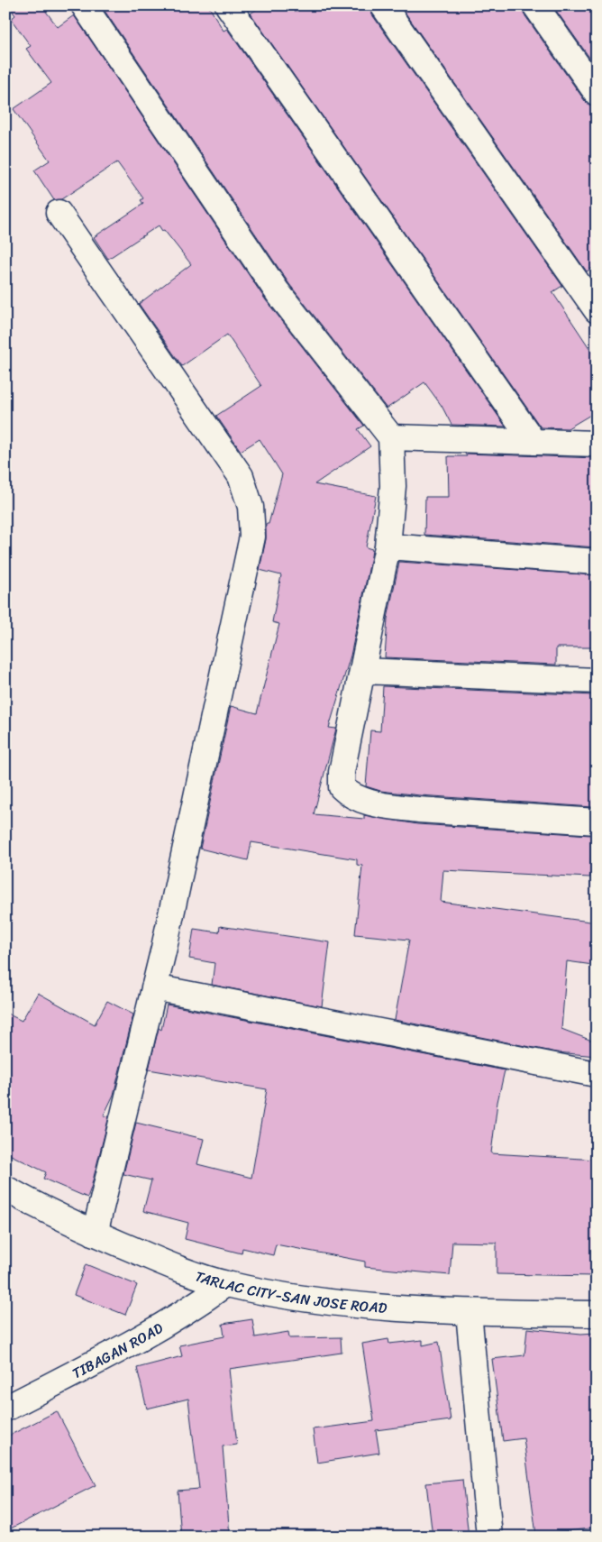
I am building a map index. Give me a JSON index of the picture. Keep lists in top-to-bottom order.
{
  "streets": {
    "street": ["TARLAC CITY-SAN JOSE ROAD", "TIBAGAN ROAD"]
  },
  "crossings": [
    ["TARLAC CITY-SAN JOSE ROAD", "TIBAGAN ROAD"]
  ]
}
